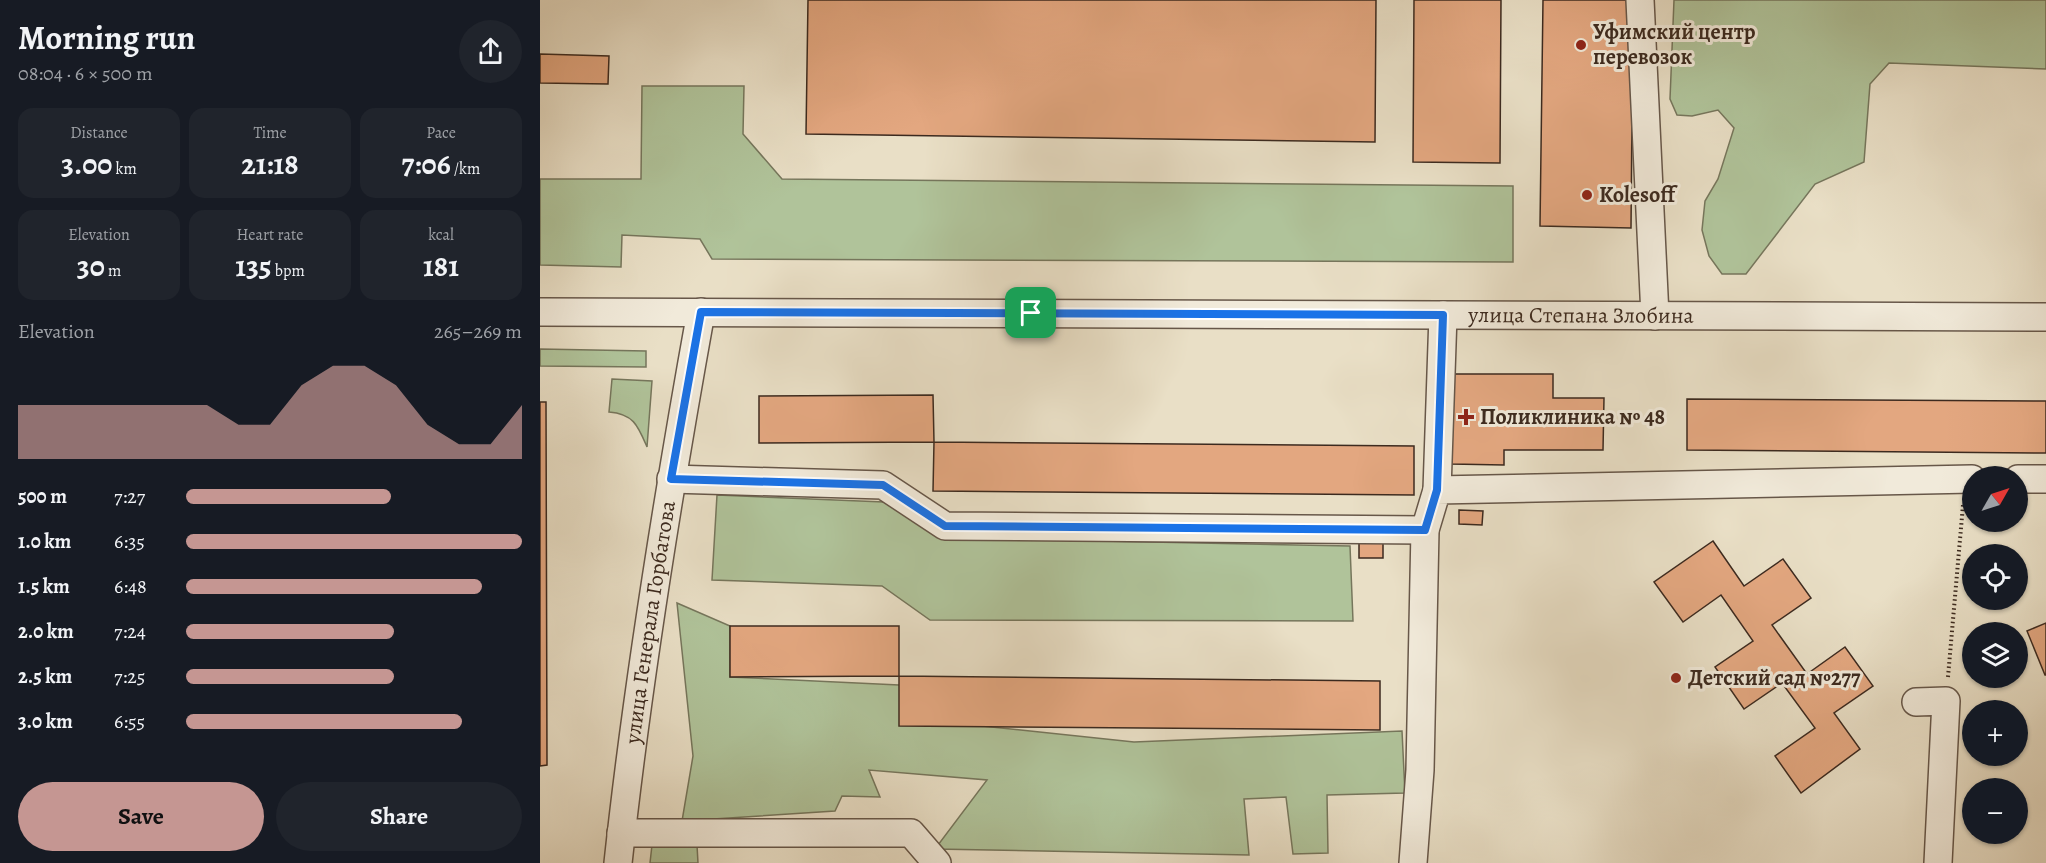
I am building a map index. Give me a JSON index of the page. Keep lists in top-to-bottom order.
{
  "streets": {
    "street": ["улица Степана Злобина", "улица Генерала Горбатова"]
  },
  "crossings": [
    ["улица Степана Злобина", "улица Генерала Горбатова"]
  ],
  "places": {
    "other": ["Уфимский центр перевозок", "Kolesoff", "Детский сад №277"],
    "health": ["Поликлиника № 48"]
  },
  "north": "top right",
  "page": {
    "heading": ["Morning run", "08:04 · 6 × 500 m"],
    "stats": [
      ["Distance", "3.00 km"],
      ["Time", "21:18"],
      ["Pace", "7:06 /km"],
      ["Elevation", "30 m"],
      ["Heart rate", "135 bpm"],
      ["kcal", "181"]
    ],
    "chart": ["Elevation", "265–269 m"],
    "map_buttons": ["+", "−"],
    "list": [
      {
        "name": "500 m",
        "note": "7:27"
      },
      {
        "name": "1.0 km",
        "note": "6:35"
      },
      {
        "name": "1.5 km",
        "note": "6:48"
      },
      {
        "name": "2.0 km",
        "note": "7:24"
      },
      {
        "name": "2.5 km",
        "note": "7:25"
      },
      {
        "name": "3.0 km",
        "note": "6:55"
      }
    ],
    "buttons": ["Save", "Share"]
  }
}
